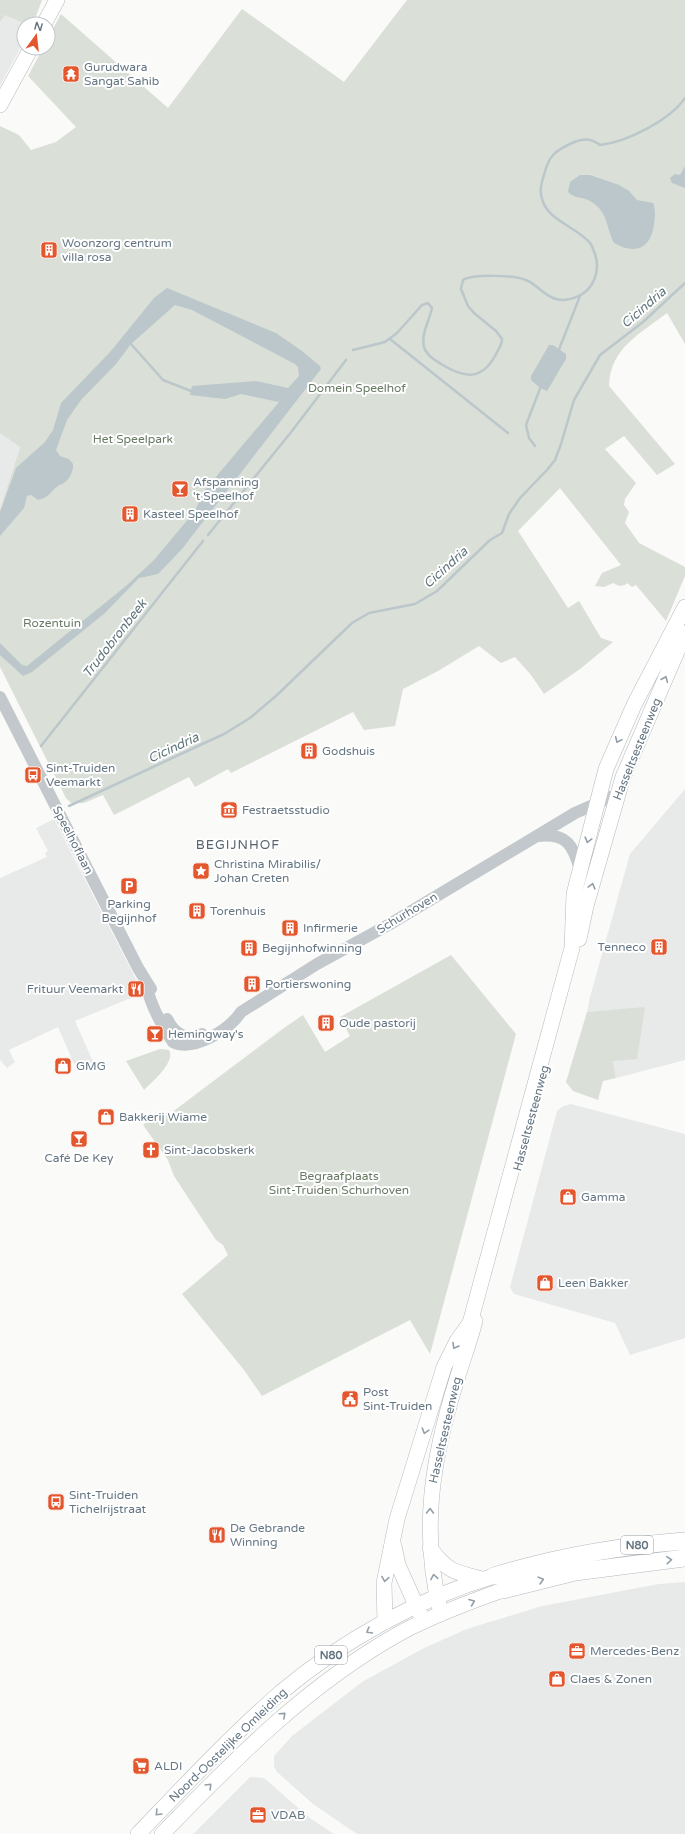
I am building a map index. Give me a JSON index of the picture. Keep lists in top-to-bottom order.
{
  "streets": {
    "highway": ["N80"],
    "main road": ["Hasseltsesteenweg", "Noord-Oostelijke Omleiding"],
    "street": ["Speelhoflaan", "Schurhoven"]
  },
  "crossings": [
    ["Hasseltsesteenweg", "Schurhoven"],
    ["Hasseltsesteenweg", "Noord-Oostelijke Omleiding"],
    ["Speelhoflaan", "Schurhoven"],
    ["N80", "Noord-Oostelijke Omleiding"]
  ],
  "districts": ["BEGIJNHOF"],
  "water": ["Cicindria", "Trudobronbeek"],
  "parks": [
    "Domein Speelhof",
    "Het Speelpark",
    "Rozentuin",
    "Begraafplaats Sint-Truiden Schurhoven"
  ],
  "places": {
    "temple": ["Gurudwara Sangat Sahib"],
    "building": [
      "Woonzorg centrum villa rosa",
      "Kasteel Speelhof",
      "Godshuis",
      "Torenhuis",
      "Infirmerie",
      "Tenneco",
      "Begijnhofwinning",
      "Portierswoning",
      "Oude pastorij"
    ],
    "bar": ["Afspanning 't Speelhof", "Hemingway's", "Café De Key"],
    "bus stop": ["Sint-Truiden Veemarkt", "Sint-Truiden Tichelrijstraat"],
    "museum": ["Festraetsstudio"],
    "place": ["Christina Mirabilis/ Johan Creten"],
    "parking": ["Parking Begijnhof"],
    "restaurant": ["Frituur Veemarkt", "De Gebrande Winning"],
    "shop": [
      "GMG",
      "Bakkerij Wiame",
      "Gamma",
      "Leen Bakker",
      "Claes & Zonen"
    ],
    "church": ["Sint-Jacobskerk"],
    "public building": ["Post Sint-Truiden"],
    "office": ["Mercedes-Benz", "VDAB"],
    "supermarket": ["ALDI"]
  },
  "north": "top"
}
